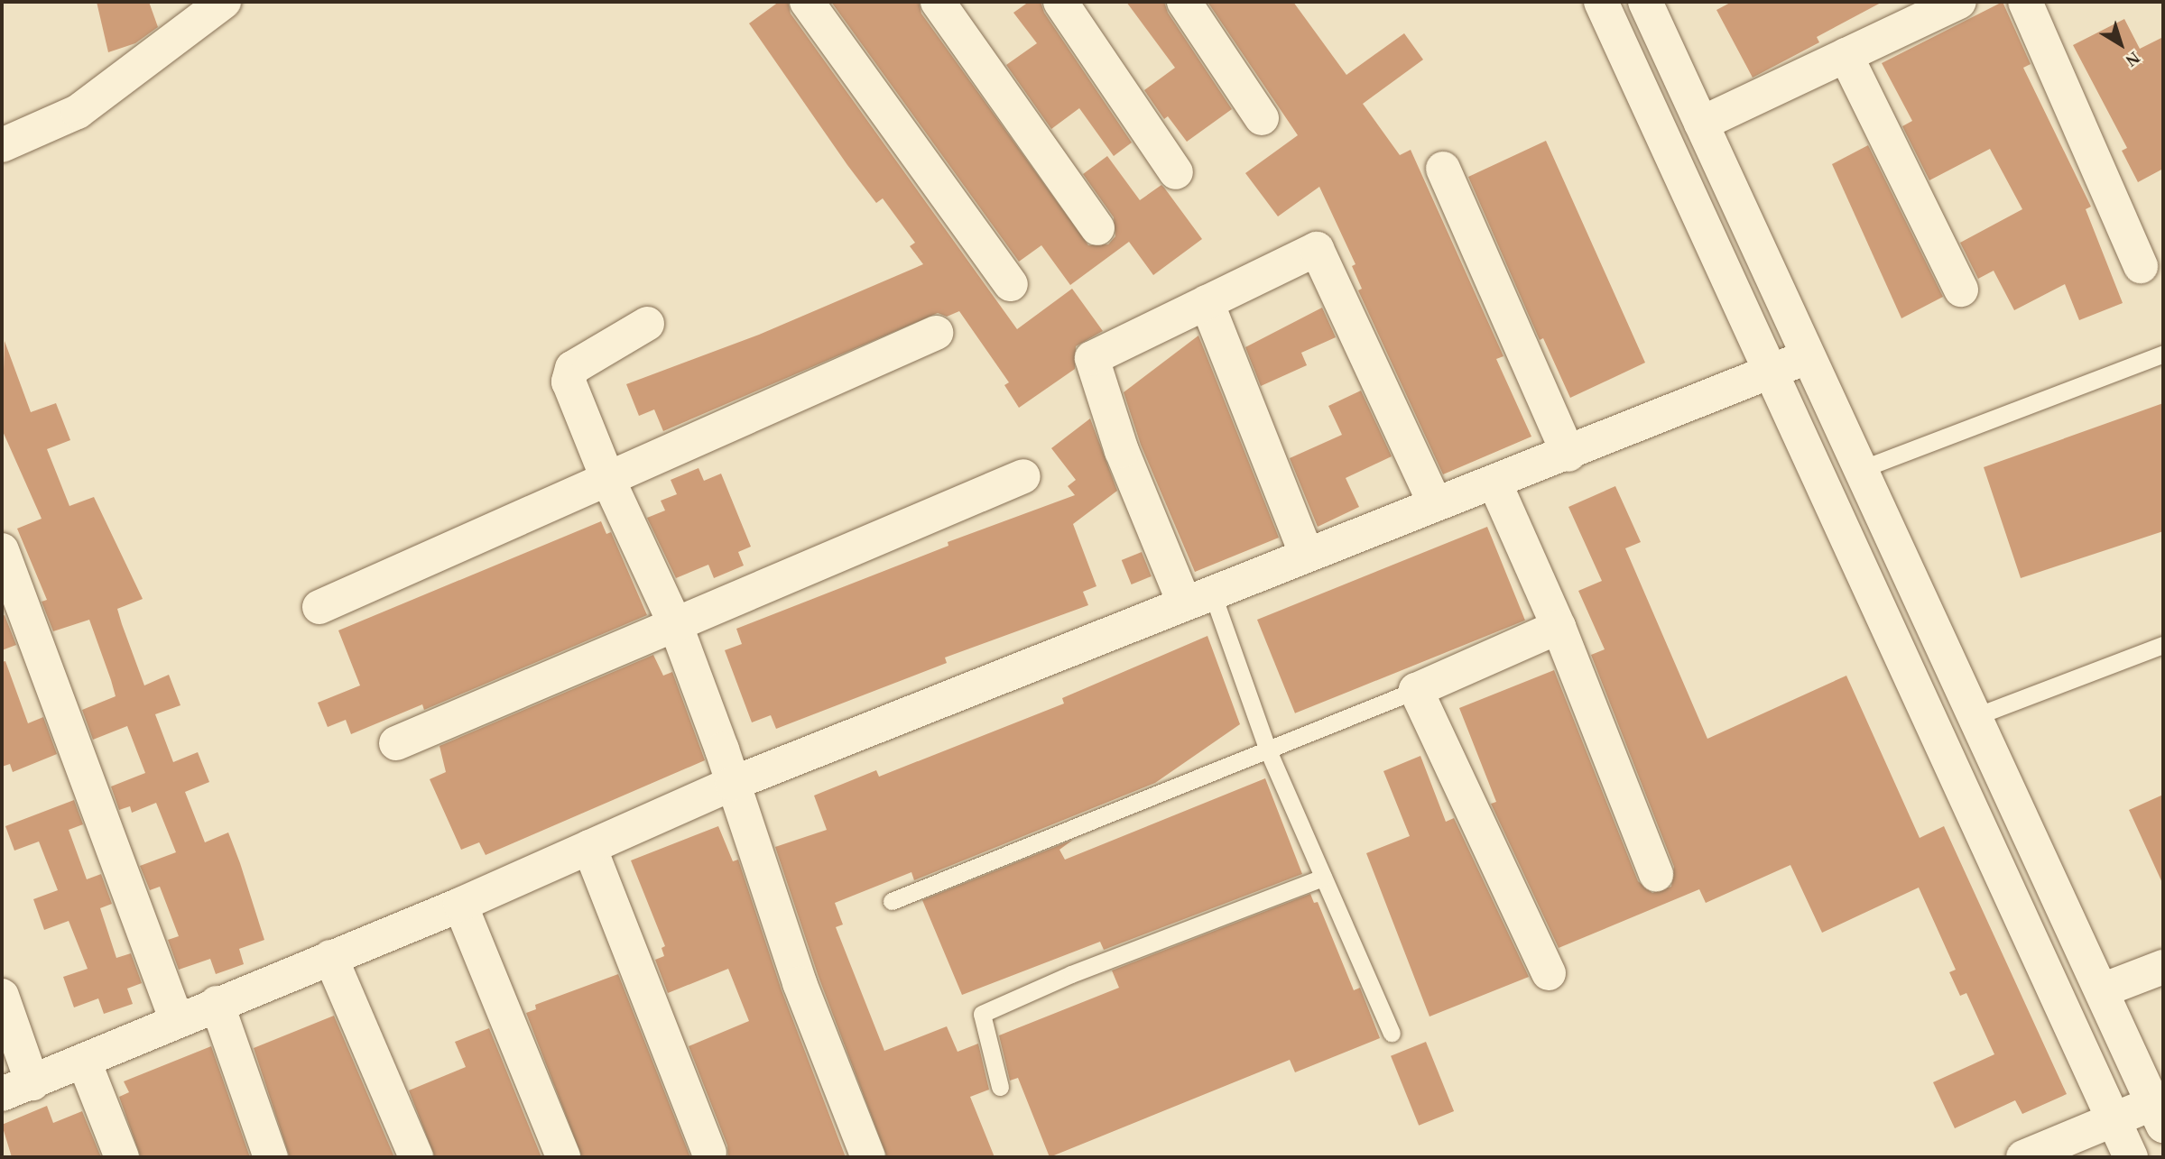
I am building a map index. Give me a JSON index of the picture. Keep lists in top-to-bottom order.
{
  "north": "bottom right"
}
